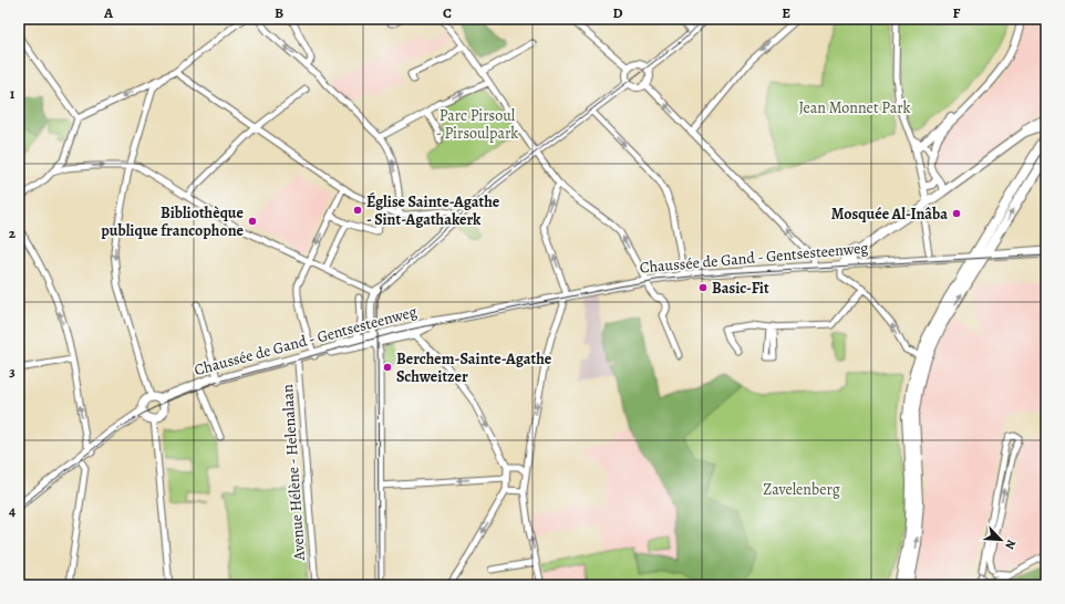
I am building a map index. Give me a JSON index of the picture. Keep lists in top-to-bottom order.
{
  "streets": {
    "main road": ["Chaussée de Gand - Gentsesteenweg"],
    "street": ["Avenue Hélène - Helenalaan"]
  },
  "crossings": [
    ["Chaussée de Gand - Gentsesteenweg", "Avenue Hélène - Helenalaan"]
  ],
  "parks": ["Jean Monnet Park", "Parc Pirsoul - Pirsoulpark", "Zavelenberg"],
  "places": [
    "Église Sainte-Agathe - Sint-Agathakerk",
    "Mosquée Al-Inâba",
    "Bibliothèque publique francophone",
    "Basic-Fit",
    "Berchem-Sainte-Agathe Schweitzer"
  ],
  "north": "bottom right",
  "grid": {
    "columns": [
      "A",
      "B",
      "C",
      "D",
      "E",
      "F"
    ],
    "rows": [
      "1",
      "2",
      "3",
      "4"
    ]
  }
}
